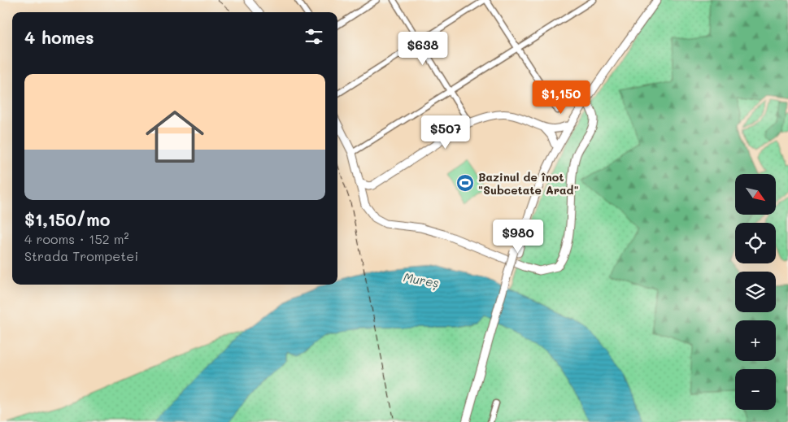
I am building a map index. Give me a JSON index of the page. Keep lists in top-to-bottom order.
{
  "water": ["Mureș"],
  "places": {
    "sports": ["Bazinul de înot \"Subcetate Arad\""]
  },
  "north": "bottom right",
  "page": {
    "heading": "4 homes",
    "price": [
      "$638",
      "$1,150",
      "$507",
      "$980"
    ],
    "list": [
      {
        "name": "$1,150/mo",
        "note": "4 rooms · 152 m² · Strada Trompetei"
      }
    ],
    "map_buttons": ["+", "−"]
  }
}
